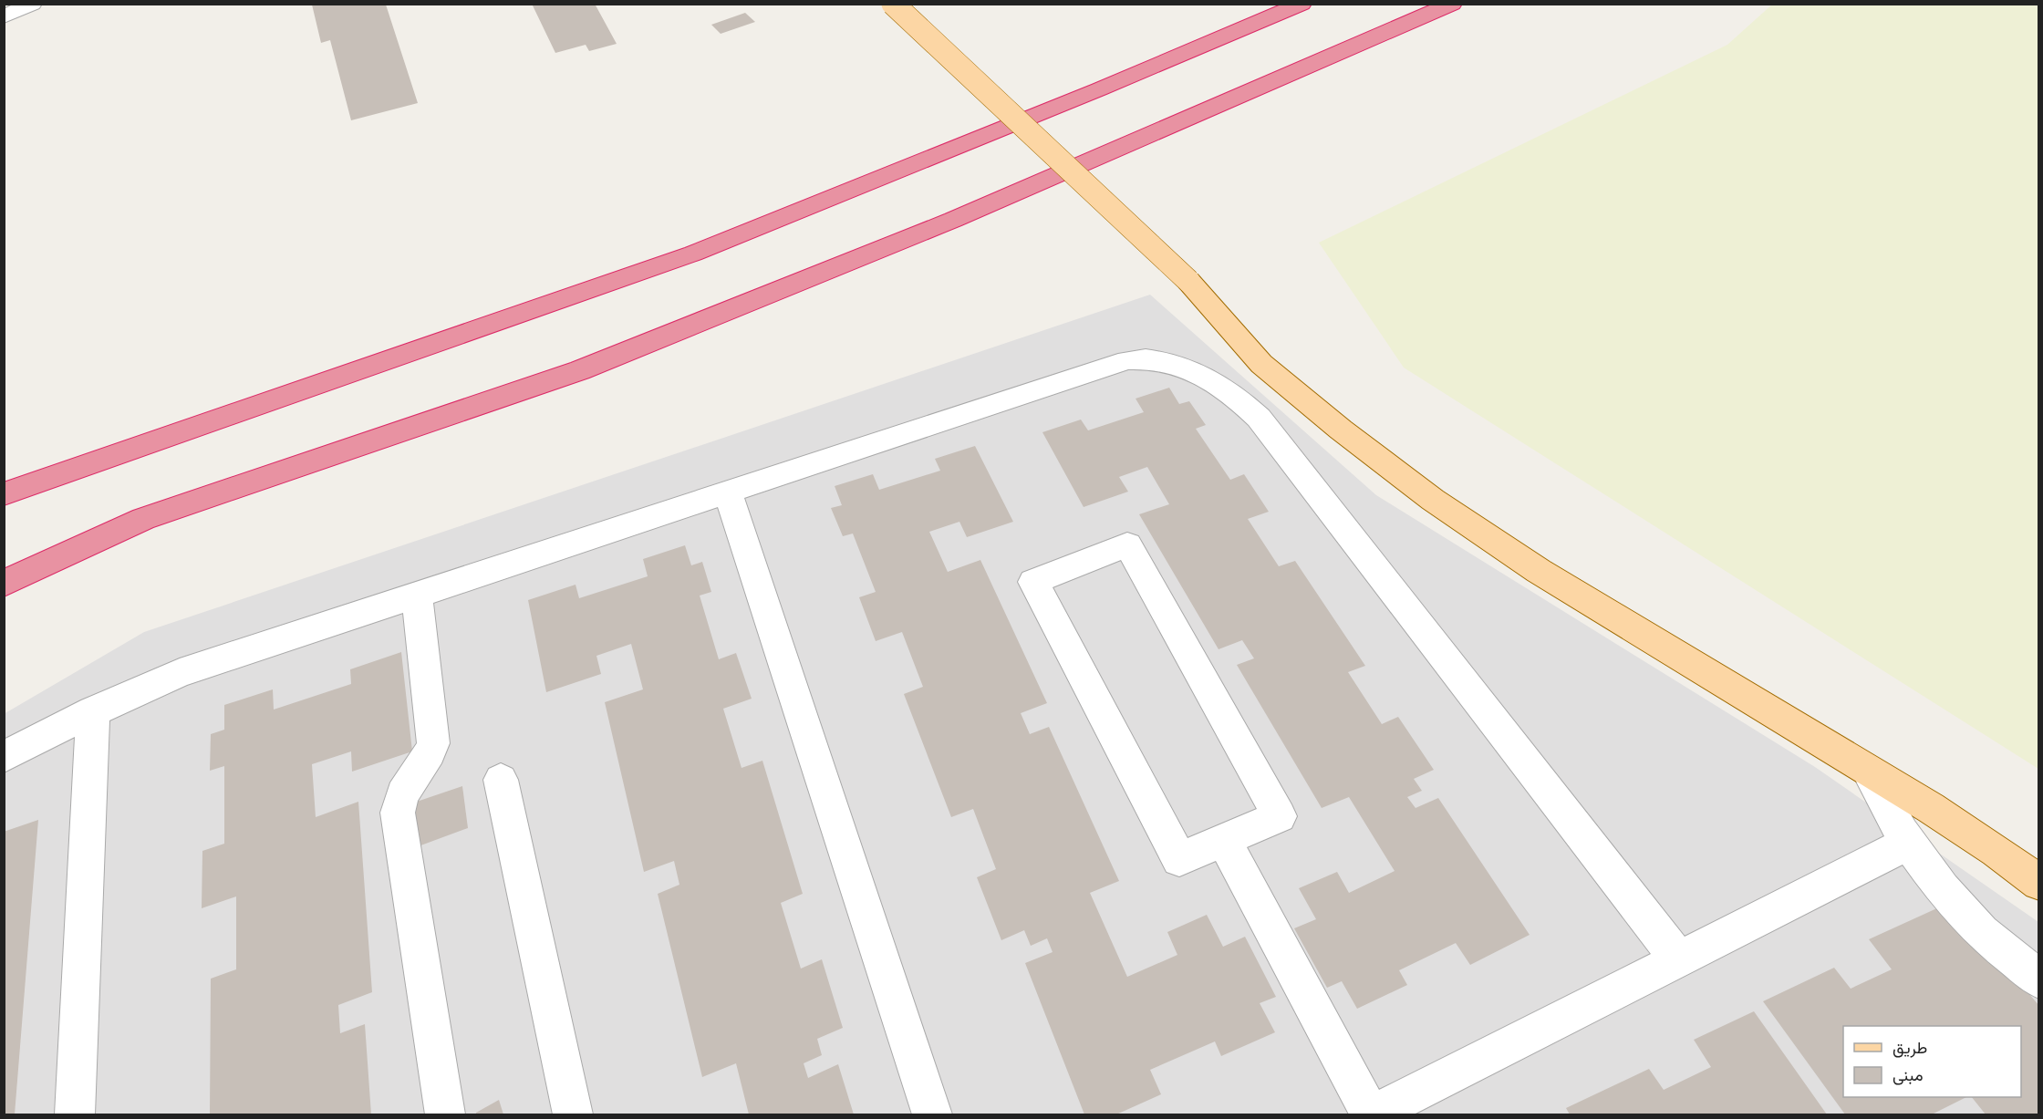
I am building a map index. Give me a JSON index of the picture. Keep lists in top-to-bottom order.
{
  "legend": ["طريق", "مبنى"]
}
